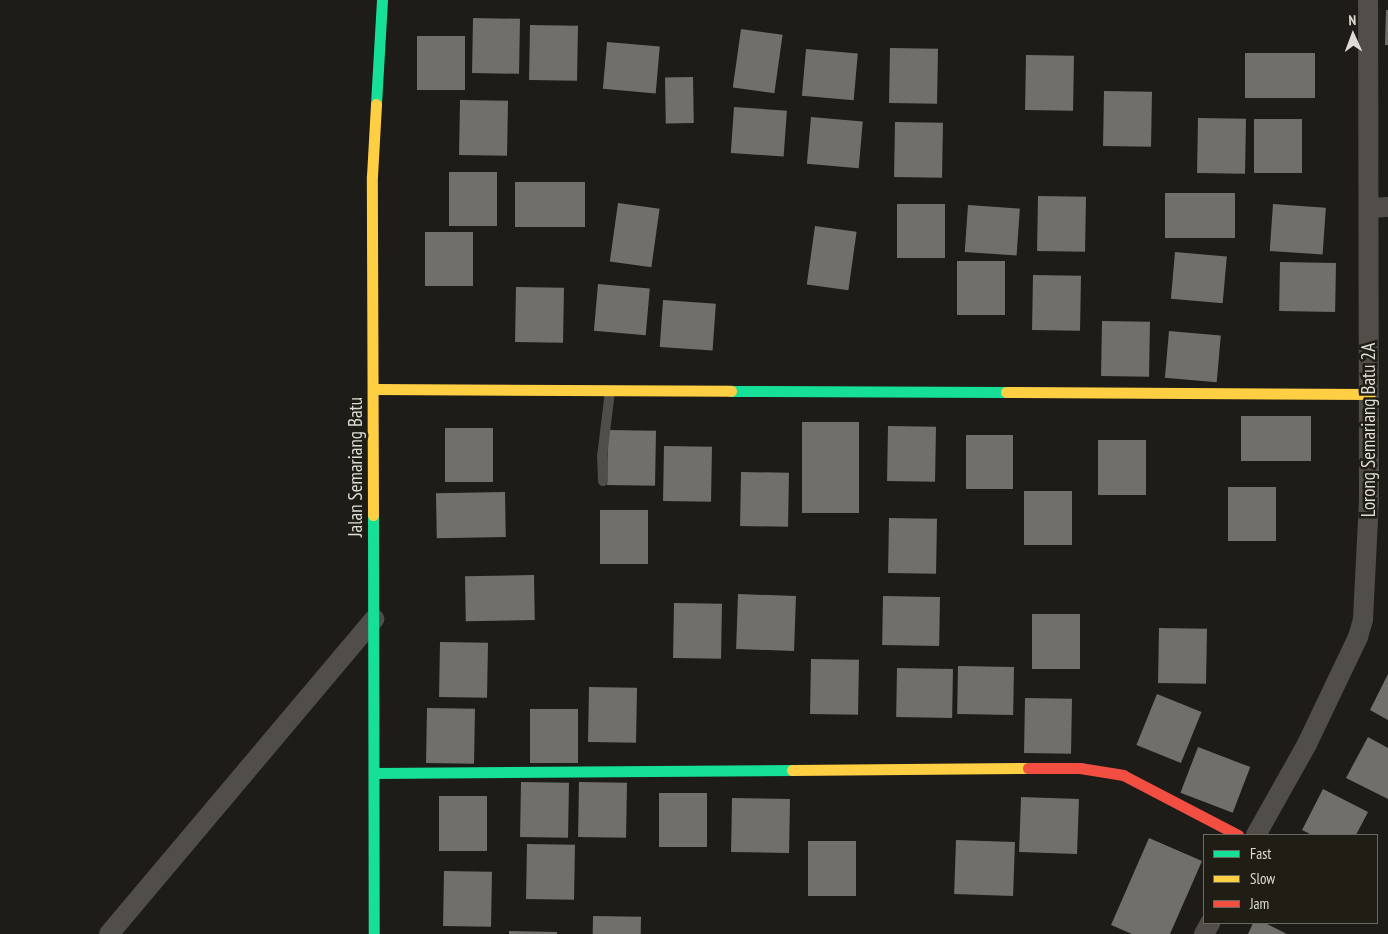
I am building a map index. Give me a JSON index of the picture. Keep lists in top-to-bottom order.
{
  "streets": {
    "street": ["Lorong Semariang Batu 2A", "Jalan Semariang Batu"]
  },
  "legend": ["Fast", "Slow", "Jam"],
  "north": "top"
}
